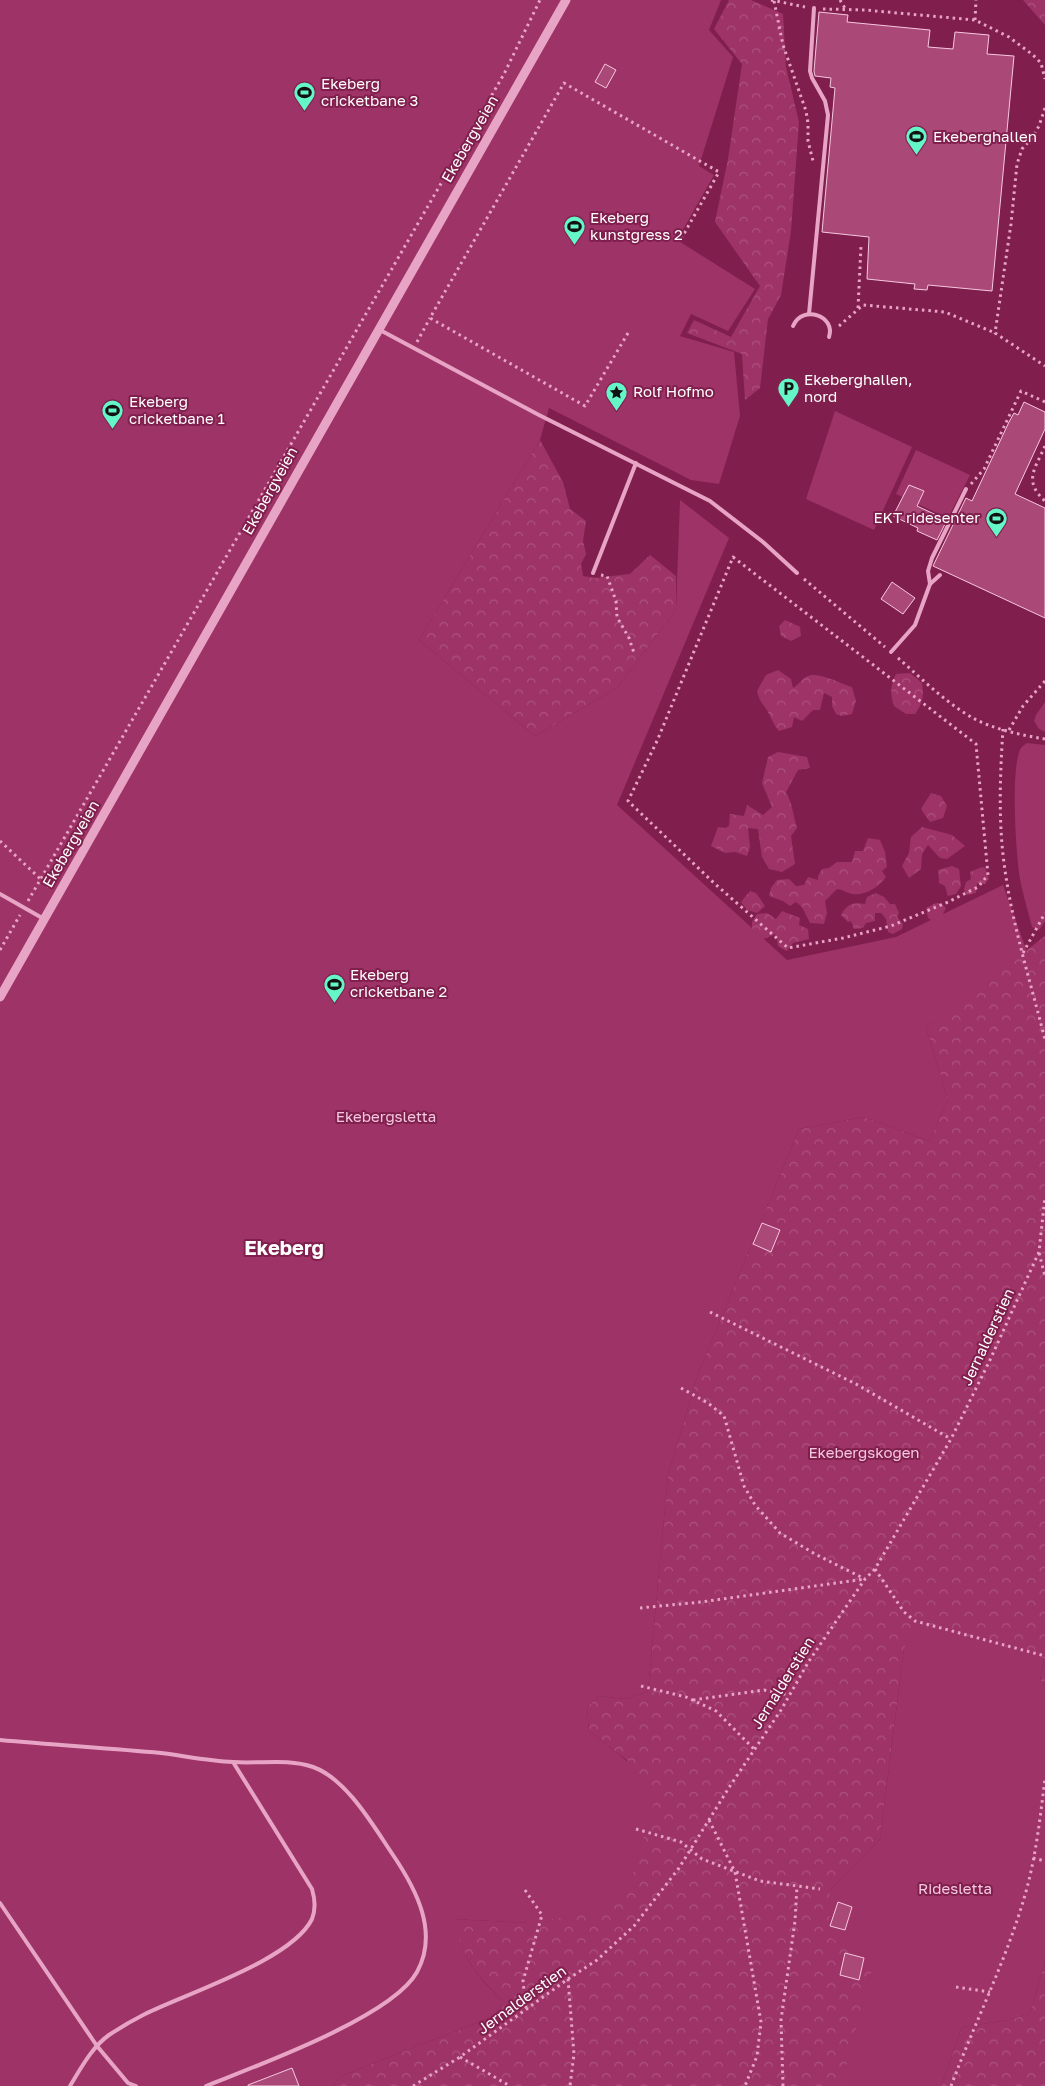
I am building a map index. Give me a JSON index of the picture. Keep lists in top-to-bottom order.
{
  "streets": {
    "street": ["Ekebergveien"],
    "path": ["Jernalderstien"]
  },
  "districts": ["Ekeberg"],
  "parks": ["Ekebergsletta", "Ekebergskogen", "Ridesletta"],
  "places": {
    "sports": [
      "Ekeberg cricketbane 3",
      "Ekeberghallen",
      "Ekeberg kunstgress 2",
      "Ekeberg cricketbane 1",
      "EKT ridesenter",
      "Ekeberg cricketbane 2"
    ],
    "parking": ["Ekeberghallen, nord"],
    "place": ["Rolf Hofmo"]
  }
}
